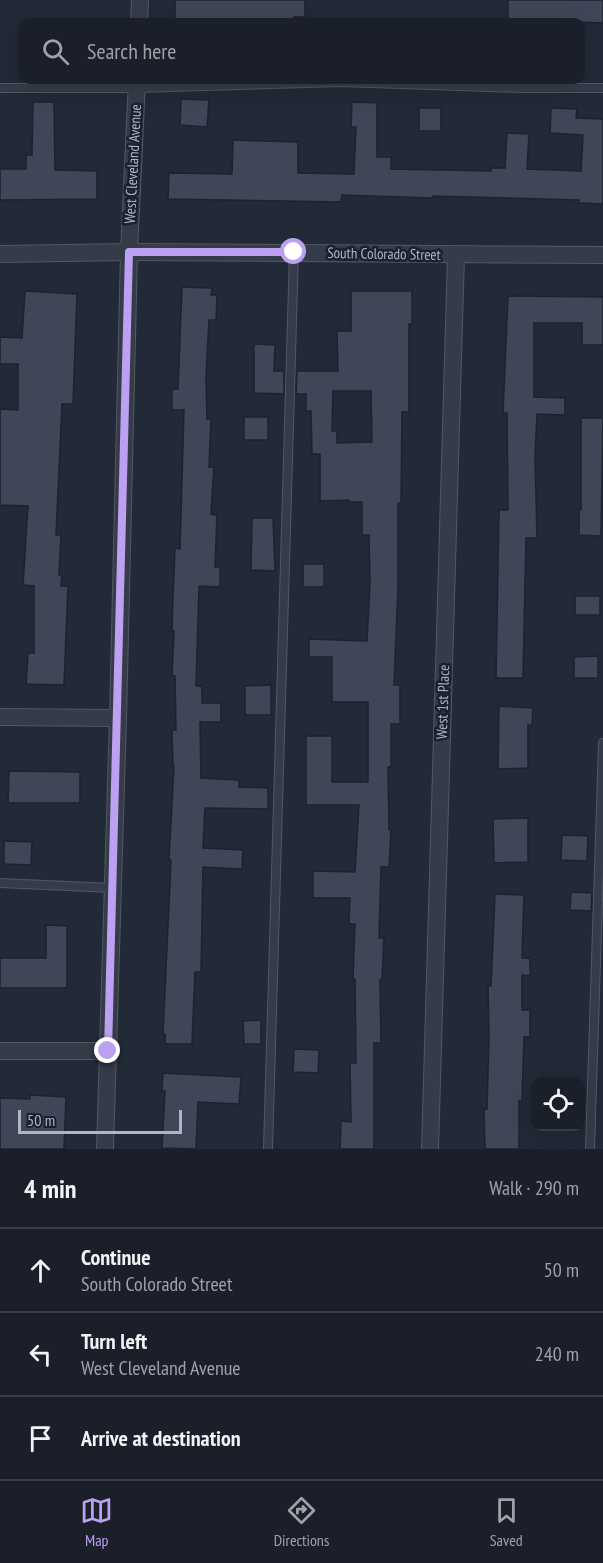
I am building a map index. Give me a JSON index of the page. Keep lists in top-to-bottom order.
{
  "streets": {
    "street": ["West Cleveland Avenue", "South Colorado Street", "West 1st Place"]
  },
  "crossings": [
    ["West Cleveland Avenue", "South Colorado Street"],
    ["South Colorado Street", "West 1st Place"]
  ],
  "scale_bar": "50 m",
  "page": {
    "search": "Search here",
    "scale": "50 m",
    "heading": ["4 min", "Walk · 290 m"],
    "list": [
      ["Continue", "South Colorado Street", "50 m"],
      ["Turn left", "West Cleveland Avenue", "240 m"],
      "Arrive at destination"
    ],
    "nav": ["Map", "Directions", "Saved"]
  }
}
